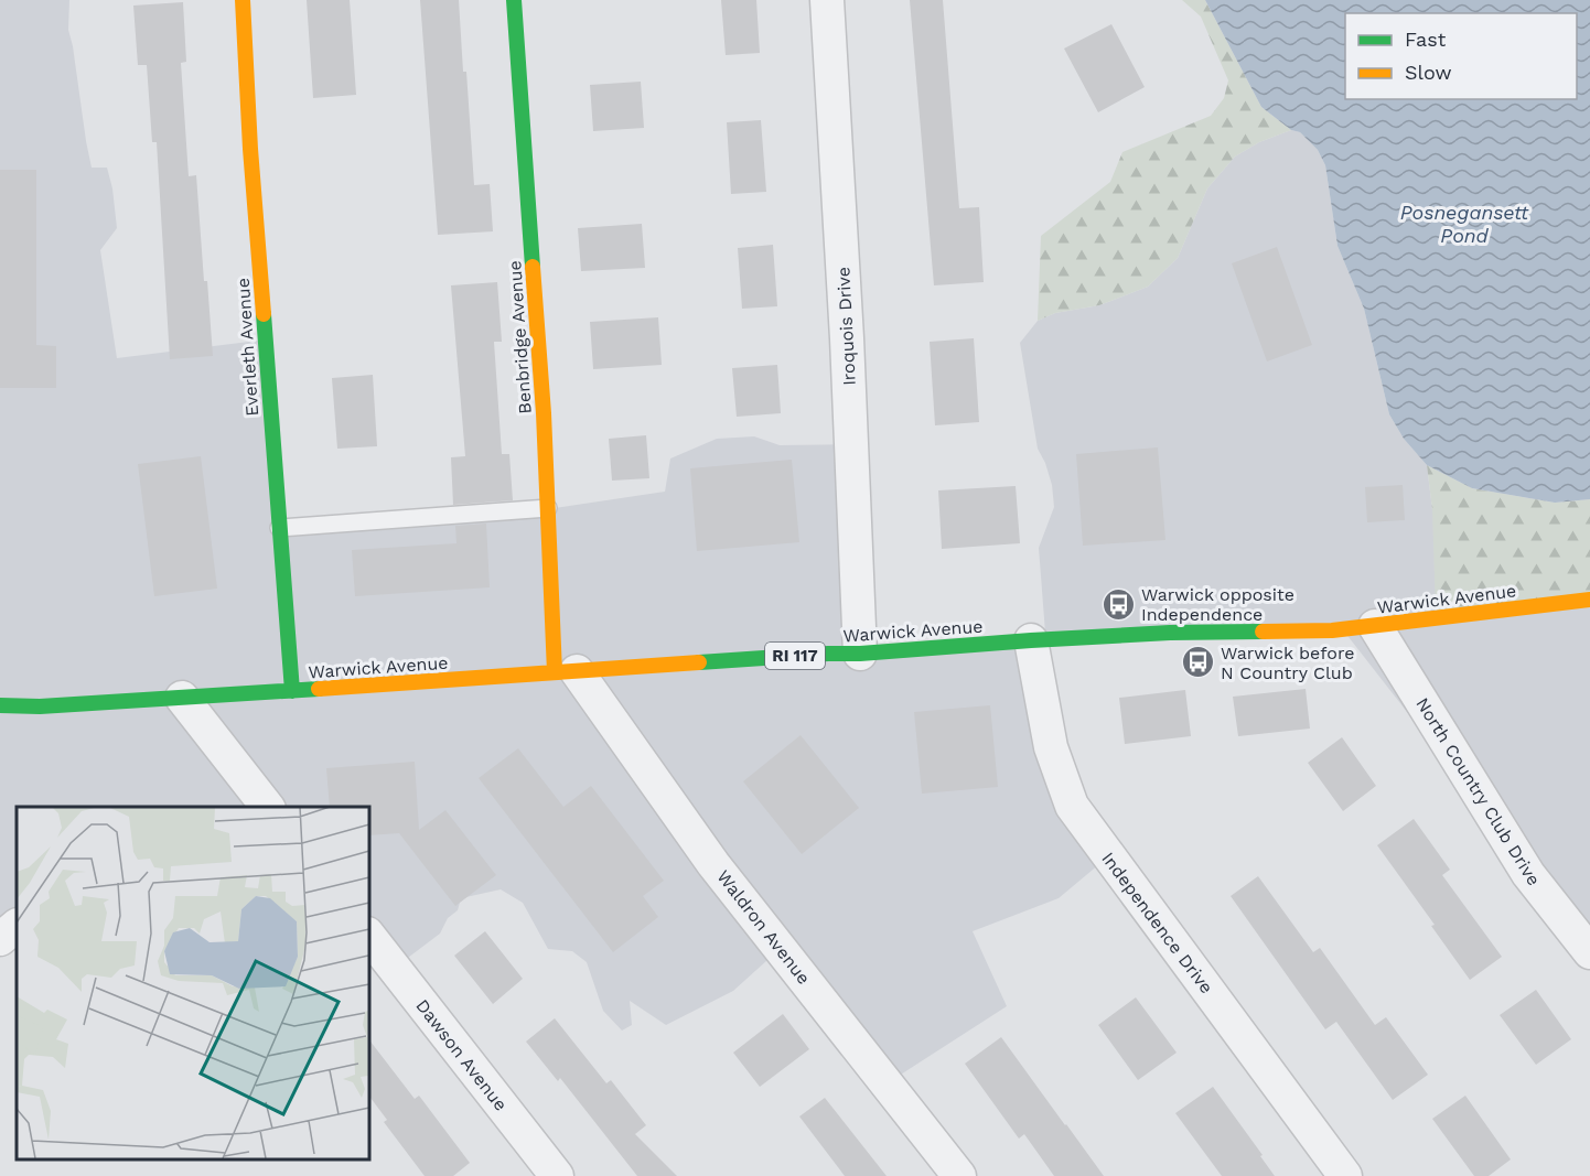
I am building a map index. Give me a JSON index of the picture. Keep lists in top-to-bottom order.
{
  "streets": {
    "main road": [
      "Benbridge Avenue",
      "Everleth Avenue",
      "Warwick Avenue",
      "RI 117"
    ],
    "street": [
      "Iroquois Drive",
      "North Country Club Drive",
      "Independence Drive",
      "Waldron Avenue",
      "Dawson Avenue"
    ]
  },
  "crossings": [
    ["Iroquois Drive", "Warwick Avenue"],
    ["Benbridge Avenue", "Warwick Avenue"],
    ["Benbridge Avenue", "Waldron Avenue"],
    ["Everleth Avenue", "Warwick Avenue"],
    ["Warwick Avenue", "North Country Club Drive"],
    ["Warwick Avenue", "Independence Drive"],
    ["Warwick Avenue", "Waldron Avenue"]
  ],
  "water": ["Posnegansett Pond"],
  "places": {
    "bus stop": ["Warwick opposite Independence", "Warwick before N Country Club"]
  },
  "legend": ["Fast", "Slow"]
}
